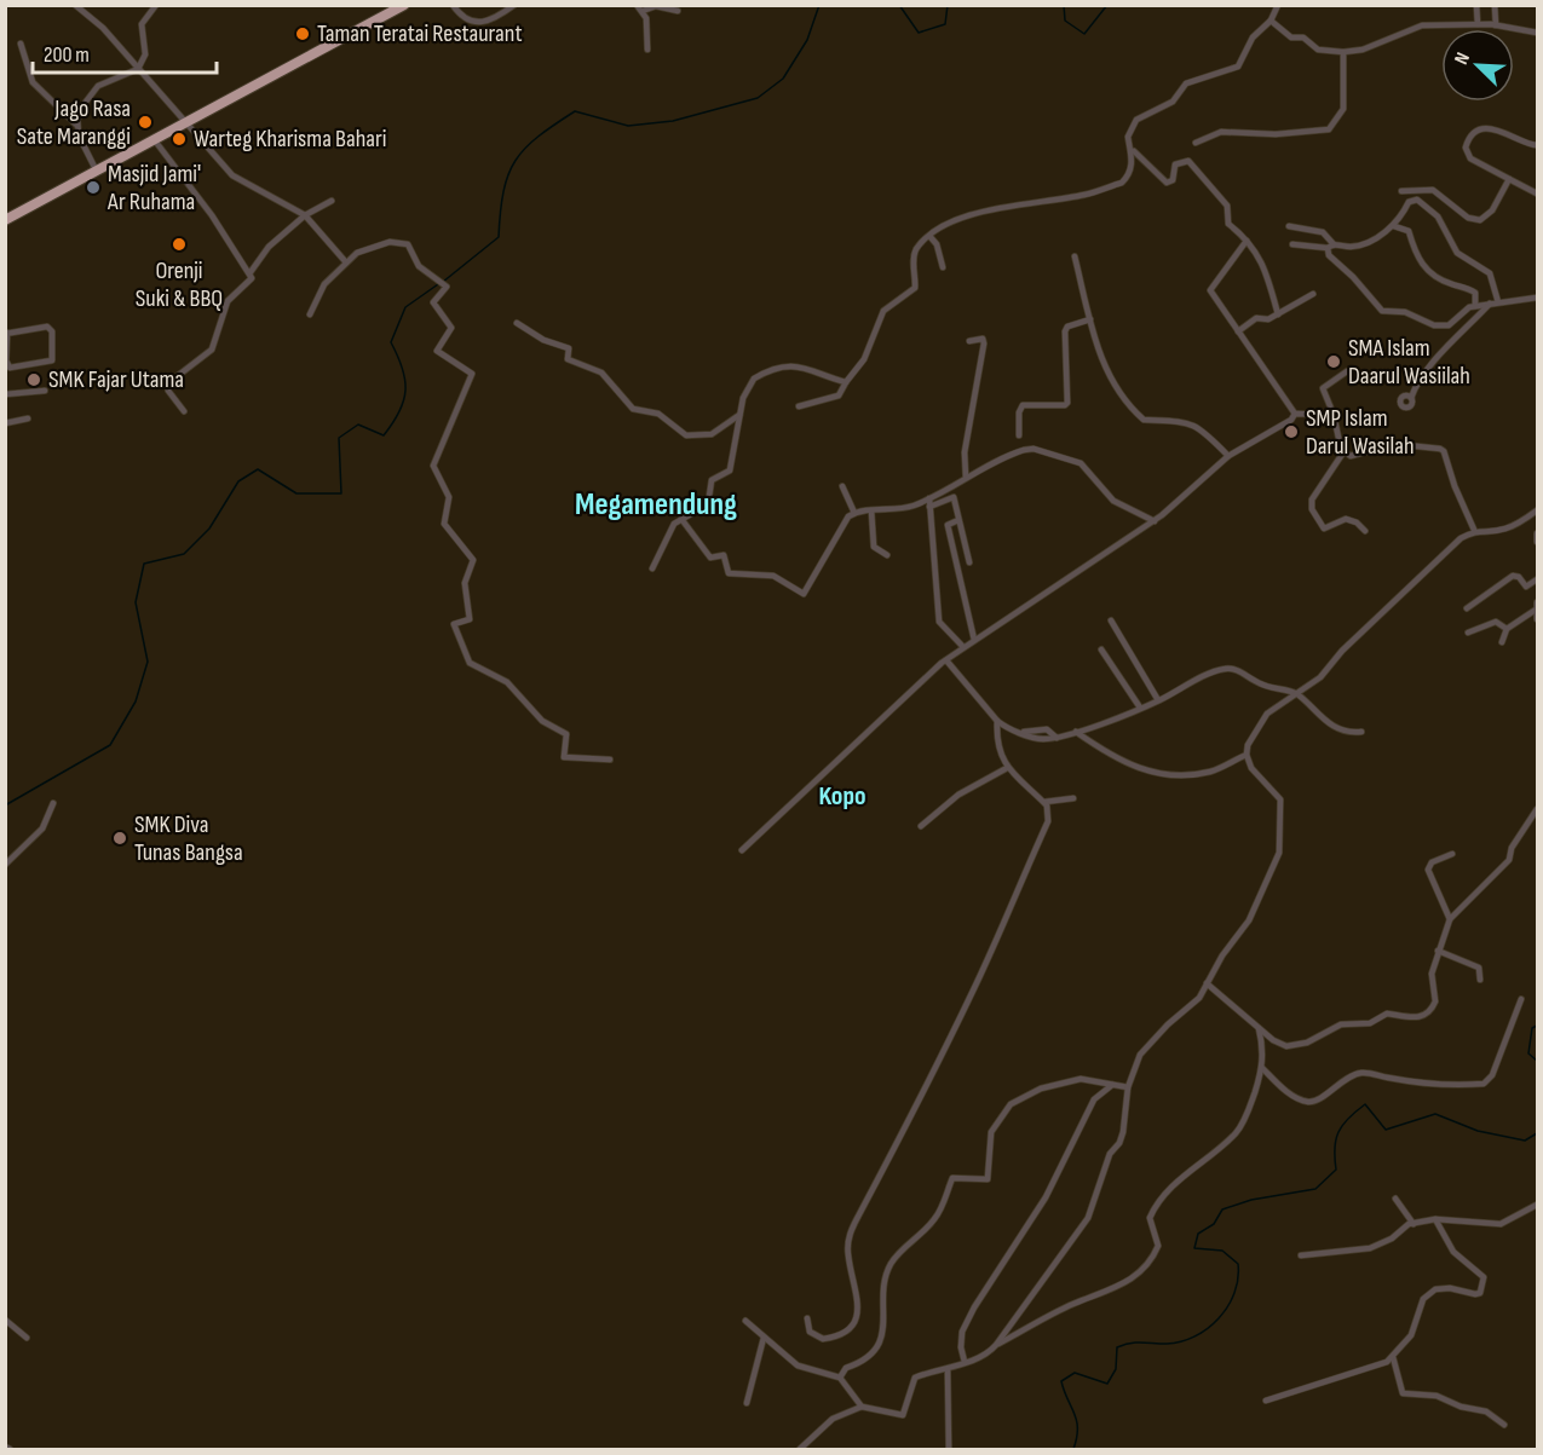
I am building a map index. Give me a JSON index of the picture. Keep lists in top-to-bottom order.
{
  "districts": ["Megamendung", "Kopo"],
  "places": [
    "Taman Teratai Restaurant",
    "Jago Rasa Sate Maranggi",
    "Warteg Kharisma Bahari",
    "Masjid Jami' Ar Ruhama",
    "Orenji Suki & BBQ",
    "SMA Islam Daarul Wasiilah",
    "SMK Fajar Utama",
    "SMP Islam Darul Wasilah",
    "SMK Diva Tunas Bangsa"
  ],
  "scale_bar": "200 m",
  "north": "top left"
}
